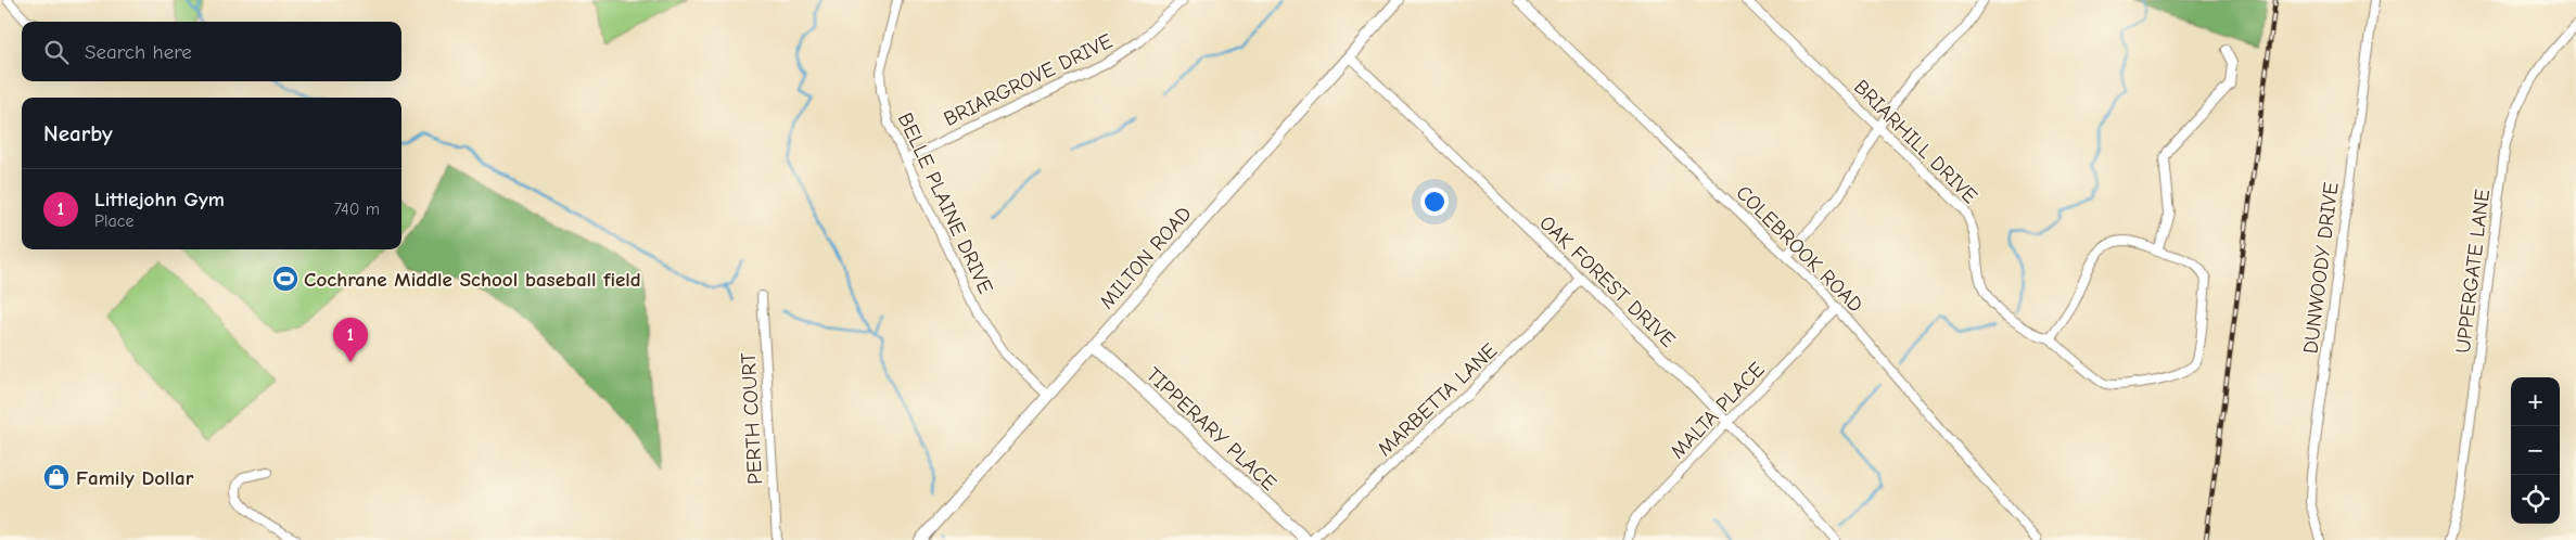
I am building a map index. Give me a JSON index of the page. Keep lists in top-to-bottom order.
{
  "streets": {
    "street": [
      "BRIARGROVE DRIVE",
      "BRIARHILL DRIVE",
      "BELLE PLAINE DRIVE",
      "COLEBROOK ROAD",
      "MILTON ROAD",
      "DUNWOODY DRIVE",
      "UPPERGATE LANE",
      "OAK FOREST DRIVE",
      "MARBETTA LANE",
      "MALTA PLACE",
      "PERTH COURT",
      "TIPPERARY PLACE"
    ]
  },
  "crossings": [
    ["BRIARGROVE DRIVE", "BELLE PLAINE DRIVE"],
    ["BELLE PLAINE DRIVE", "MILTON ROAD"],
    ["COLEBROOK ROAD", "MALTA PLACE"],
    ["MILTON ROAD", "OAK FOREST DRIVE"],
    ["MILTON ROAD", "TIPPERARY PLACE"],
    ["OAK FOREST DRIVE", "MARBETTA LANE"],
    ["OAK FOREST DRIVE", "MALTA PLACE"]
  ],
  "places": {
    "sports": ["Cochrane Middle School baseball field"],
    "shop": ["Family Dollar"]
  },
  "page": {
    "search": "Search here",
    "heading": "Nearby",
    "list": [
      {
        "mark": "1",
        "name": "Littlejohn Gym",
        "note": "Place",
        "value": "740 m"
      }
    ],
    "pins": "1",
    "map_buttons": ["+", "−"]
  }
}
